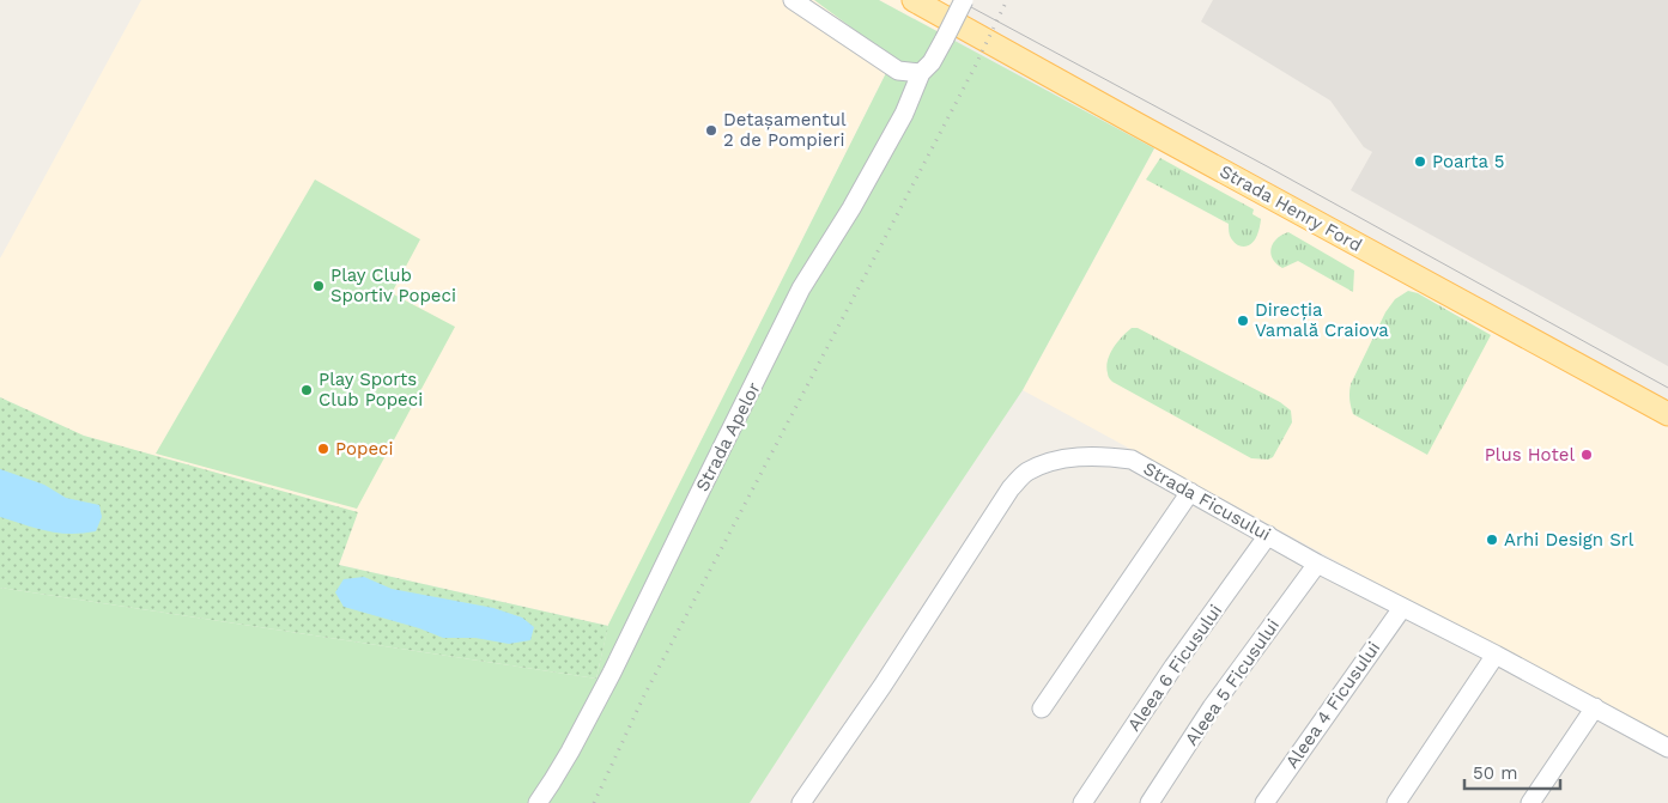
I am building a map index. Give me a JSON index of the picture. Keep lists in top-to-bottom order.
{
  "streets": {
    "main road": ["Strada Henry Ford"],
    "street": [
      "Strada Apelor",
      "Strada Ficusului",
      "Aleea 6 Ficusului",
      "Aleea 5 Ficusului",
      "Aleea 4 Ficusului"
    ]
  },
  "crossings": [
    ["Strada Ficusului", "Aleea 6 Ficusului"],
    ["Strada Ficusului", "Aleea 5 Ficusului"],
    ["Strada Ficusului", "Aleea 4 Ficusului"]
  ],
  "places": [
    "Detașamentul 2 de Pompieri",
    "Poarta 5",
    "Play Club Sportiv Popeci",
    "Direcția Vamală Craiova",
    "Play Sports Club Popeci",
    "Popeci",
    "Plus Hotel",
    "Arhi Design Srl"
  ],
  "scale_bar": "50 m"
}
